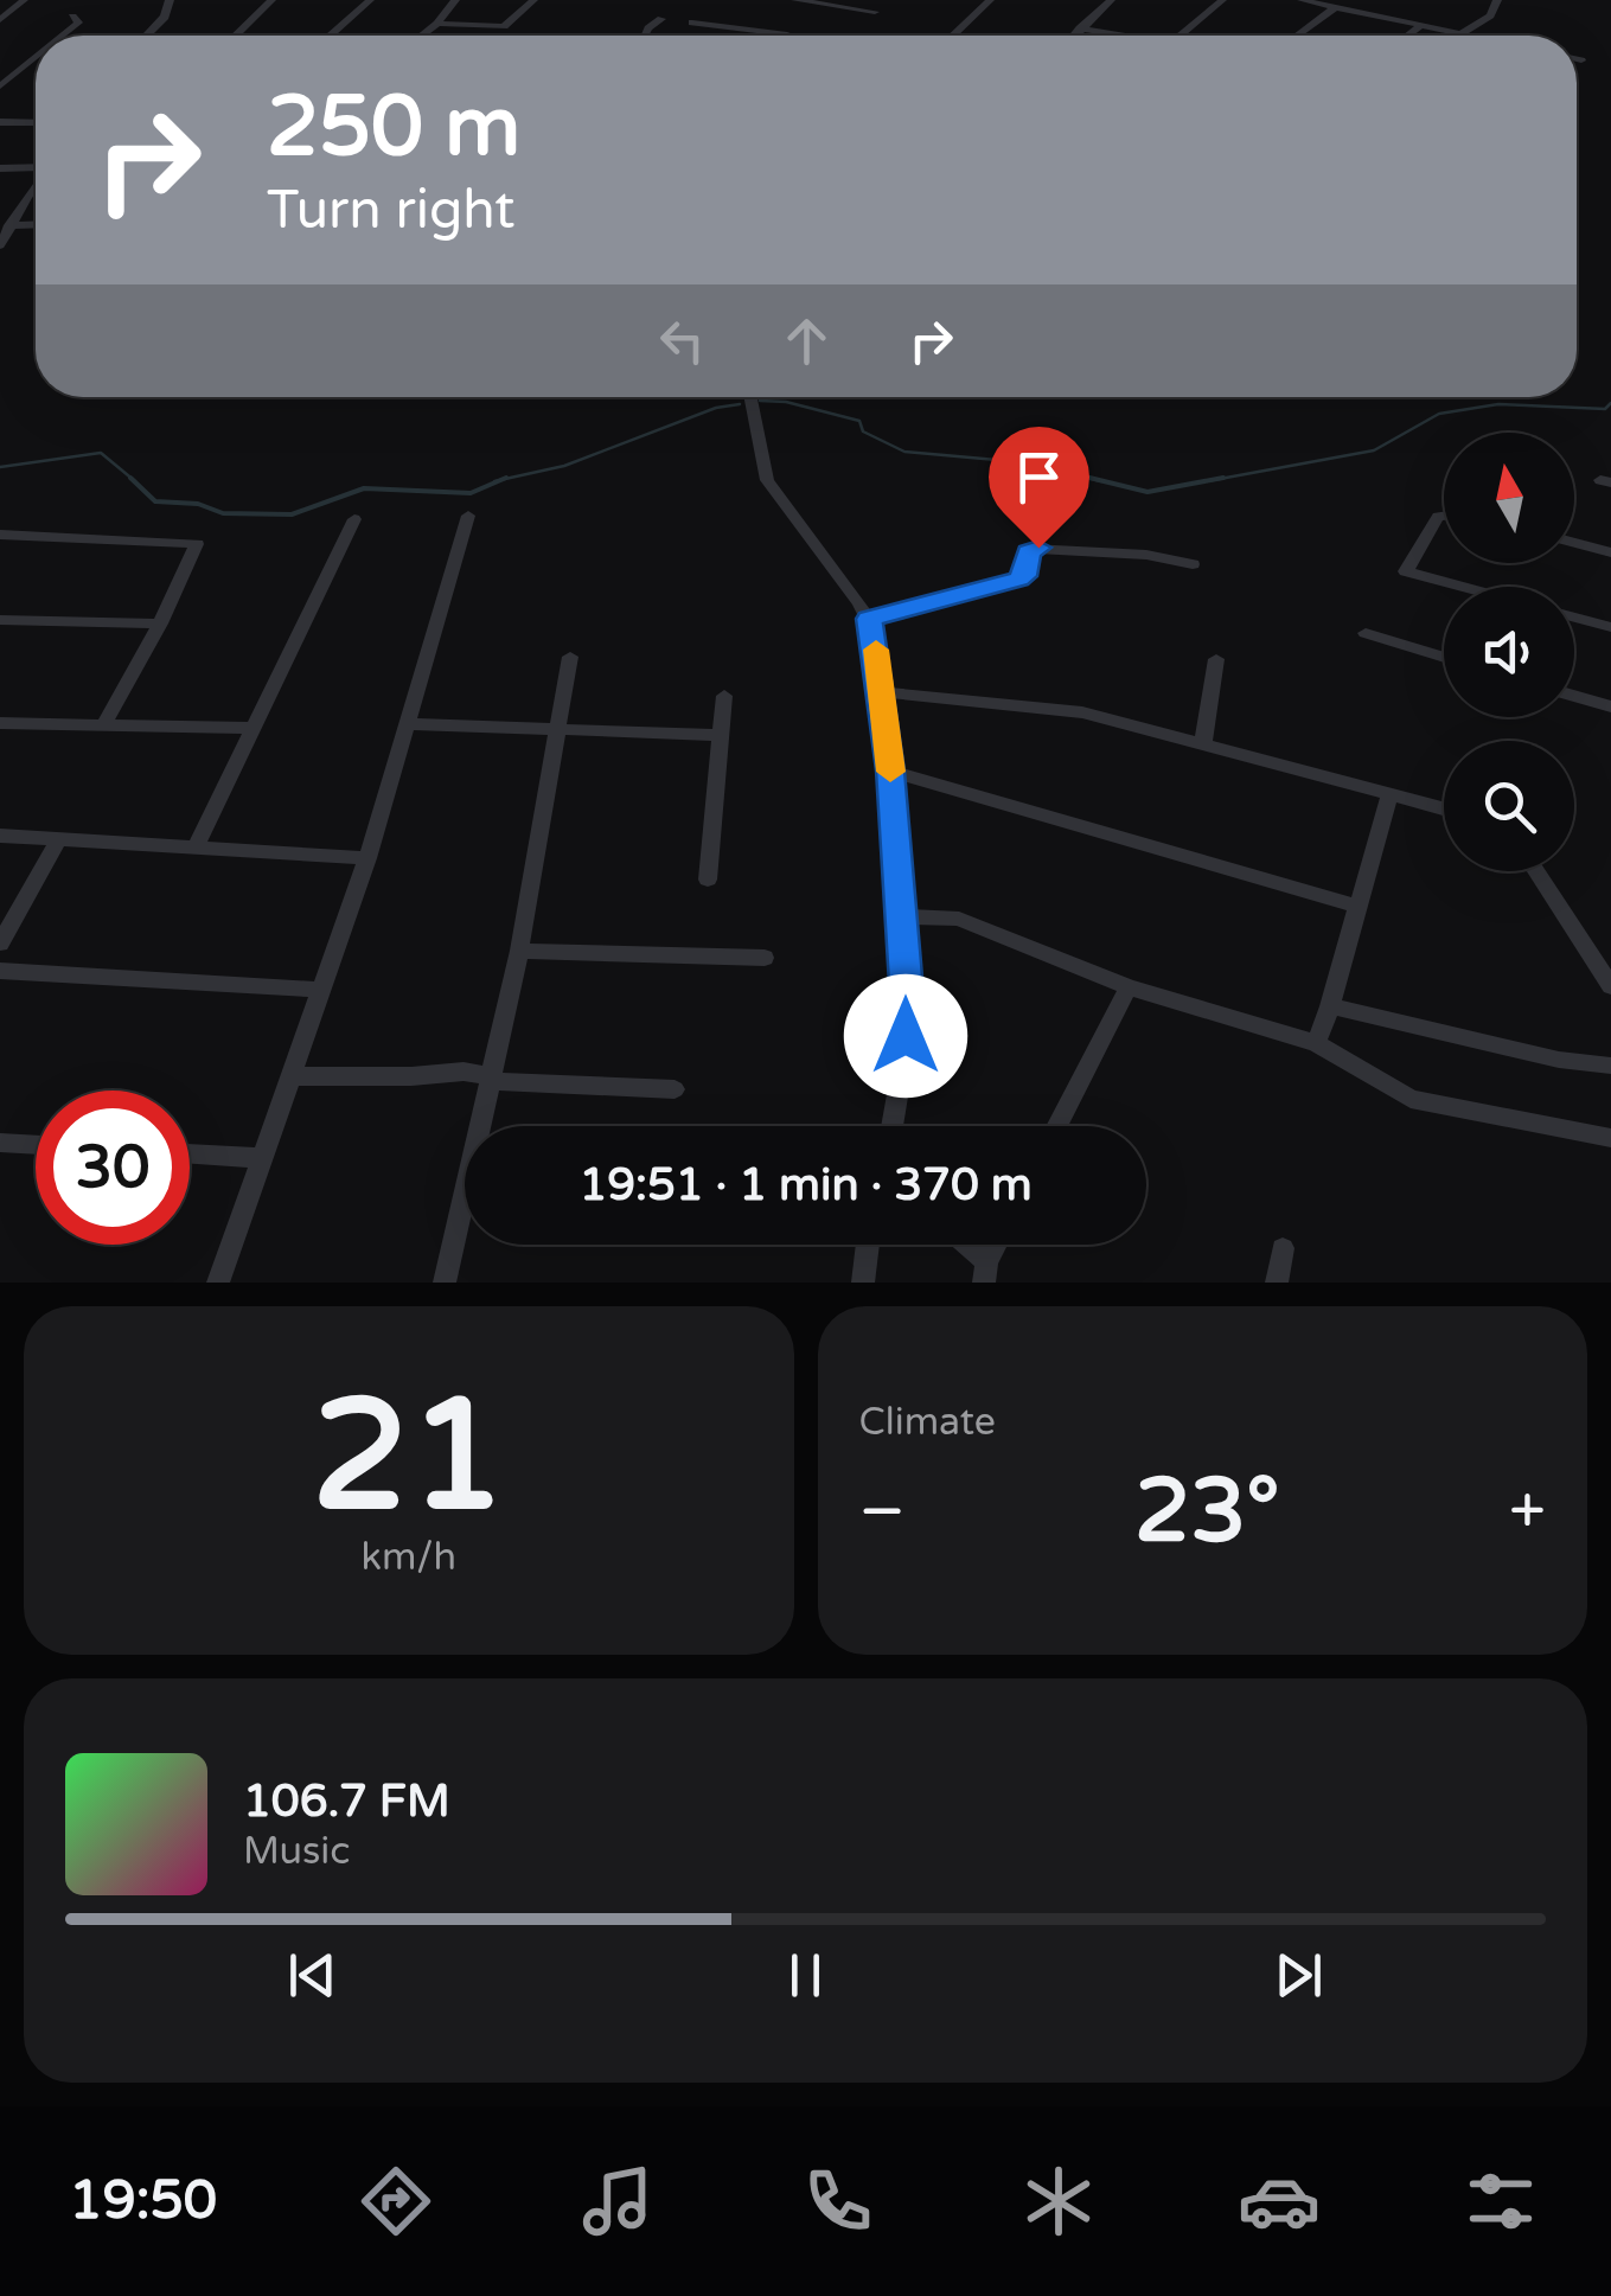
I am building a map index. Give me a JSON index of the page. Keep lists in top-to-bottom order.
{
  "north": "top",
  "page": {
    "turn": ["250 m", "Turn right"],
    "limit": "30",
    "trip": "19:51 · 1 min · 370 m",
    "tile": [
      ["21", "km/h"],
      "Climate"
    ],
    "heat": ["−", "23°", "+"],
    "song": ["106.7 FM", "Music"],
    "tabs": "19:50"
  }
}
